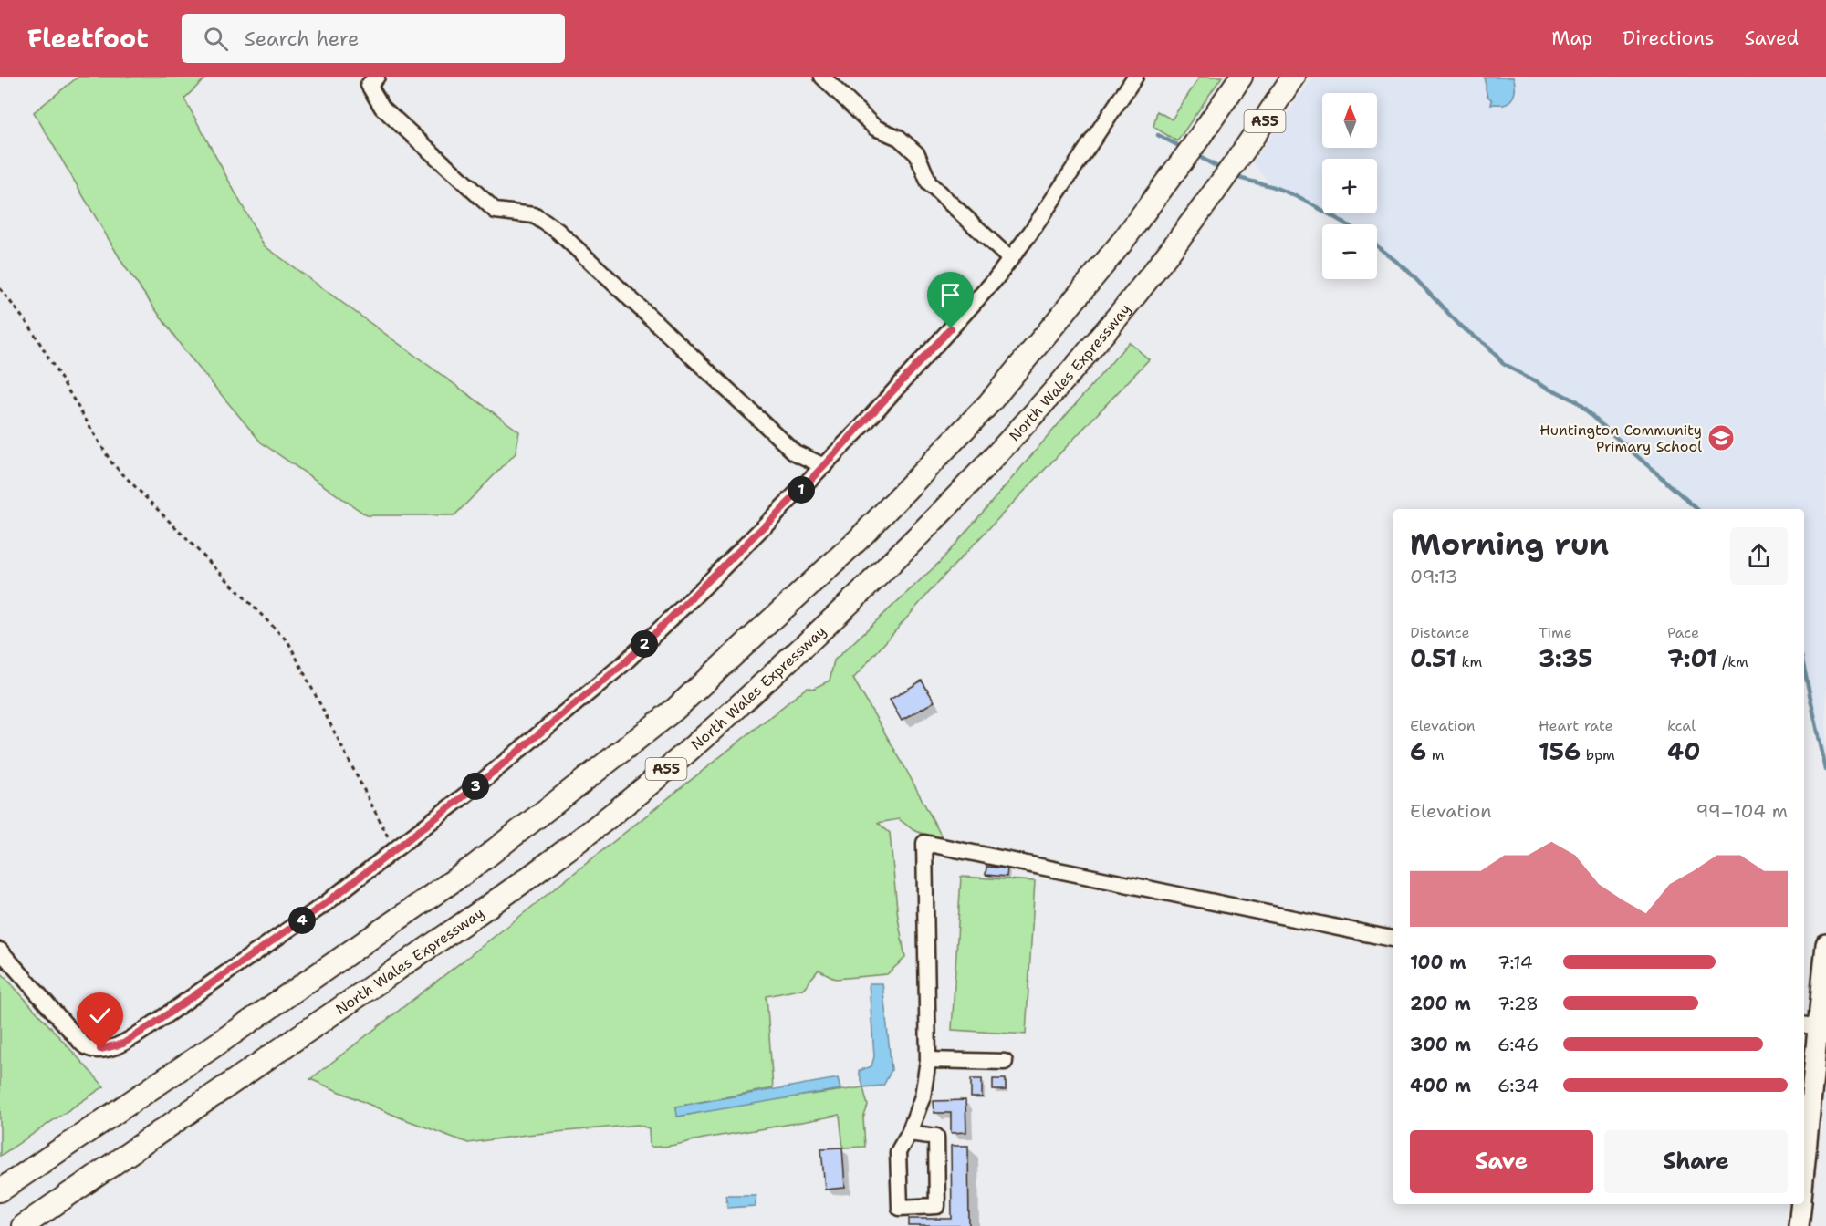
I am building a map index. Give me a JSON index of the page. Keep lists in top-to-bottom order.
{
  "streets": {
    "highway": ["A55", "North Wales Expressway"]
  },
  "places": {
    "school or university": ["Huntington Community Primary School"]
  },
  "north": "top",
  "page": {
    "header": "Fleetfoot",
    "search": "Search here",
    "nav": ["Map", "Directions", "Saved"],
    "map_buttons": ["+", "−"],
    "pins": [
      "1",
      "2",
      "3",
      "4"
    ],
    "heading": ["Morning run", "09:13"],
    "stats": [
      ["Distance", "0.51 km"],
      ["Time", "3:35"],
      ["Pace", "7:01 /km"],
      ["Elevation", "6 m"],
      ["Heart rate", "156 bpm"],
      ["kcal", "40"]
    ],
    "chart": ["Elevation", "99–104 m"],
    "list": [
      {
        "name": "100 m",
        "note": "7:14"
      },
      {
        "name": "200 m",
        "note": "7:28"
      },
      {
        "name": "300 m",
        "note": "6:46"
      },
      {
        "name": "400 m",
        "note": "6:34"
      }
    ],
    "buttons": ["Save", "Share"]
  }
}
